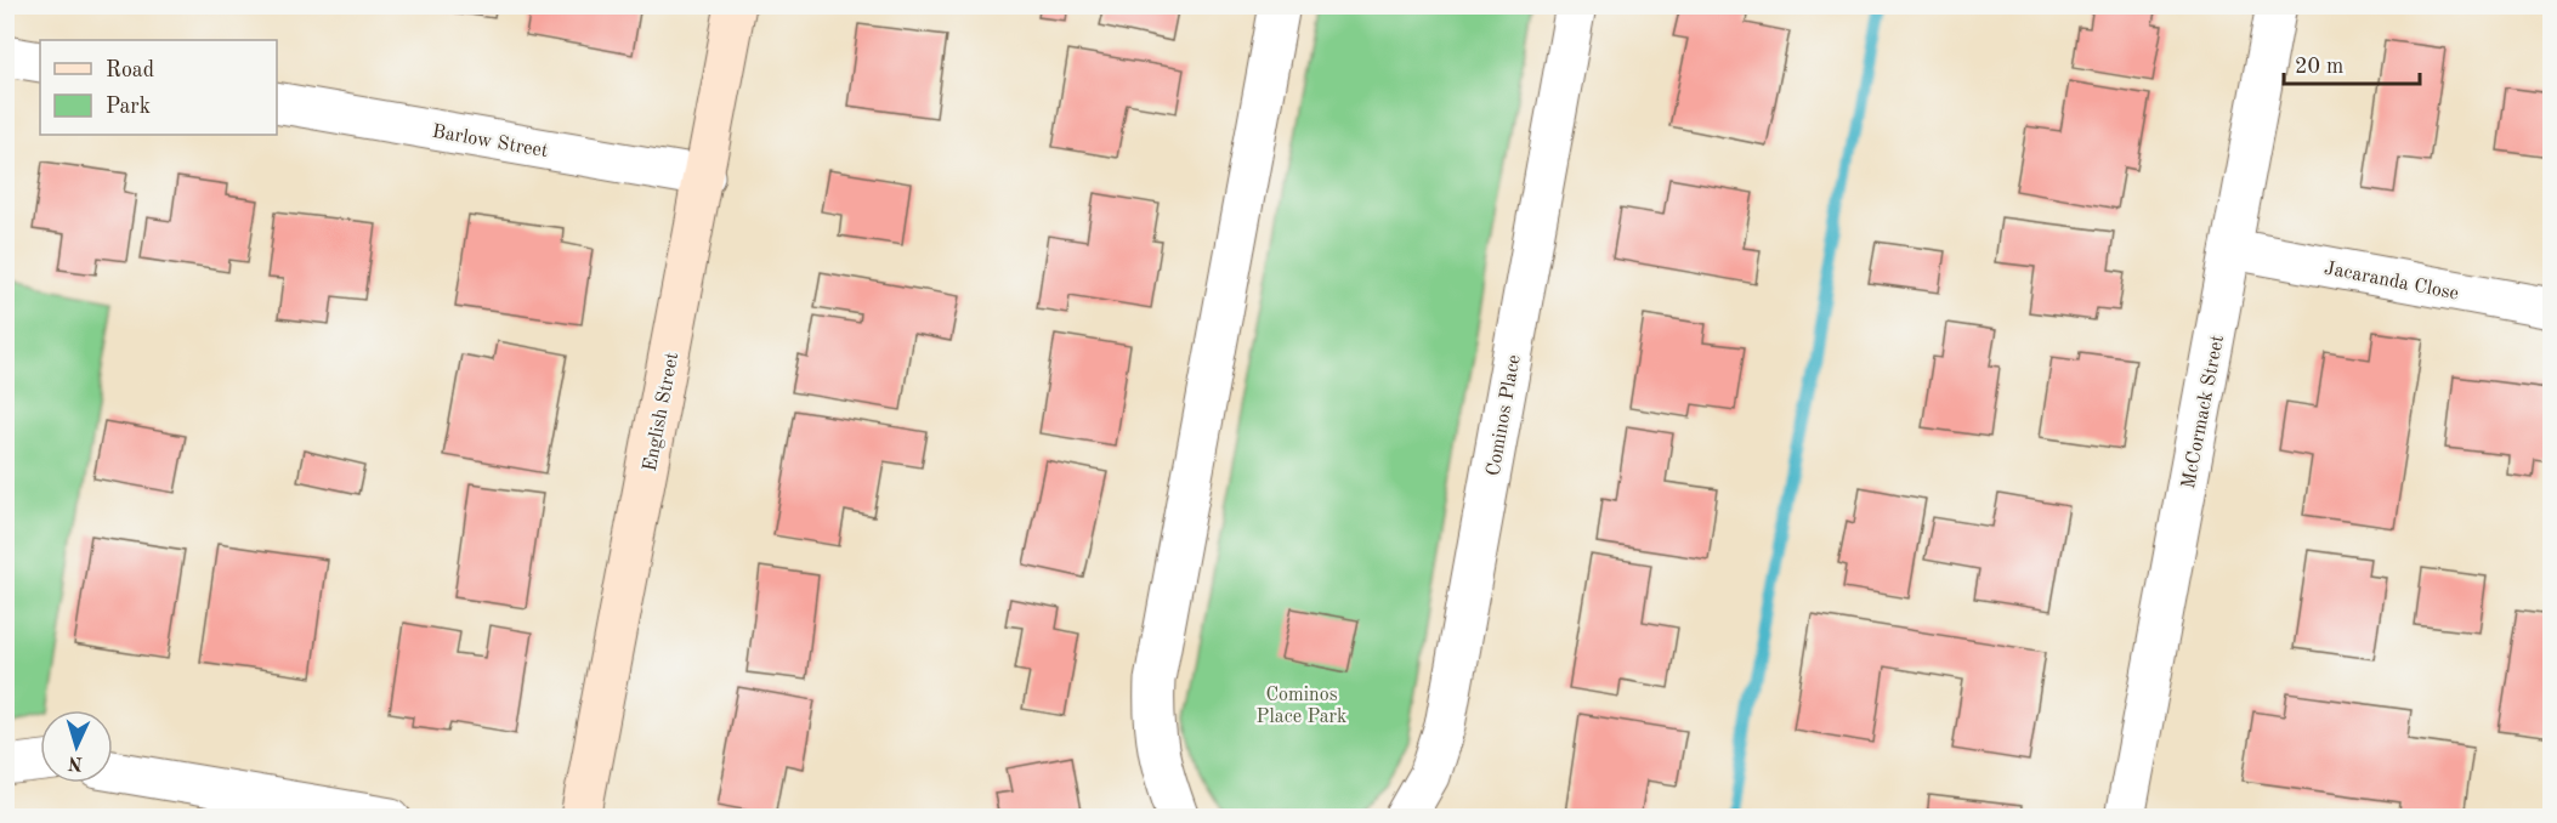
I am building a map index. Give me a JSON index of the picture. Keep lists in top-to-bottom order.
{
  "streets": {
    "street": [
      "Barlow Street",
      "Jacaranda Close",
      "English Street",
      "McCormack Street",
      "Cominos Place"
    ]
  },
  "crossings": [
    ["Barlow Street", "English Street"],
    ["Jacaranda Close", "McCormack Street"]
  ],
  "parks": ["Cominos Place Park"],
  "legend": ["Road", "Park"],
  "scale_bar": "20 m",
  "north": "bottom"
}
